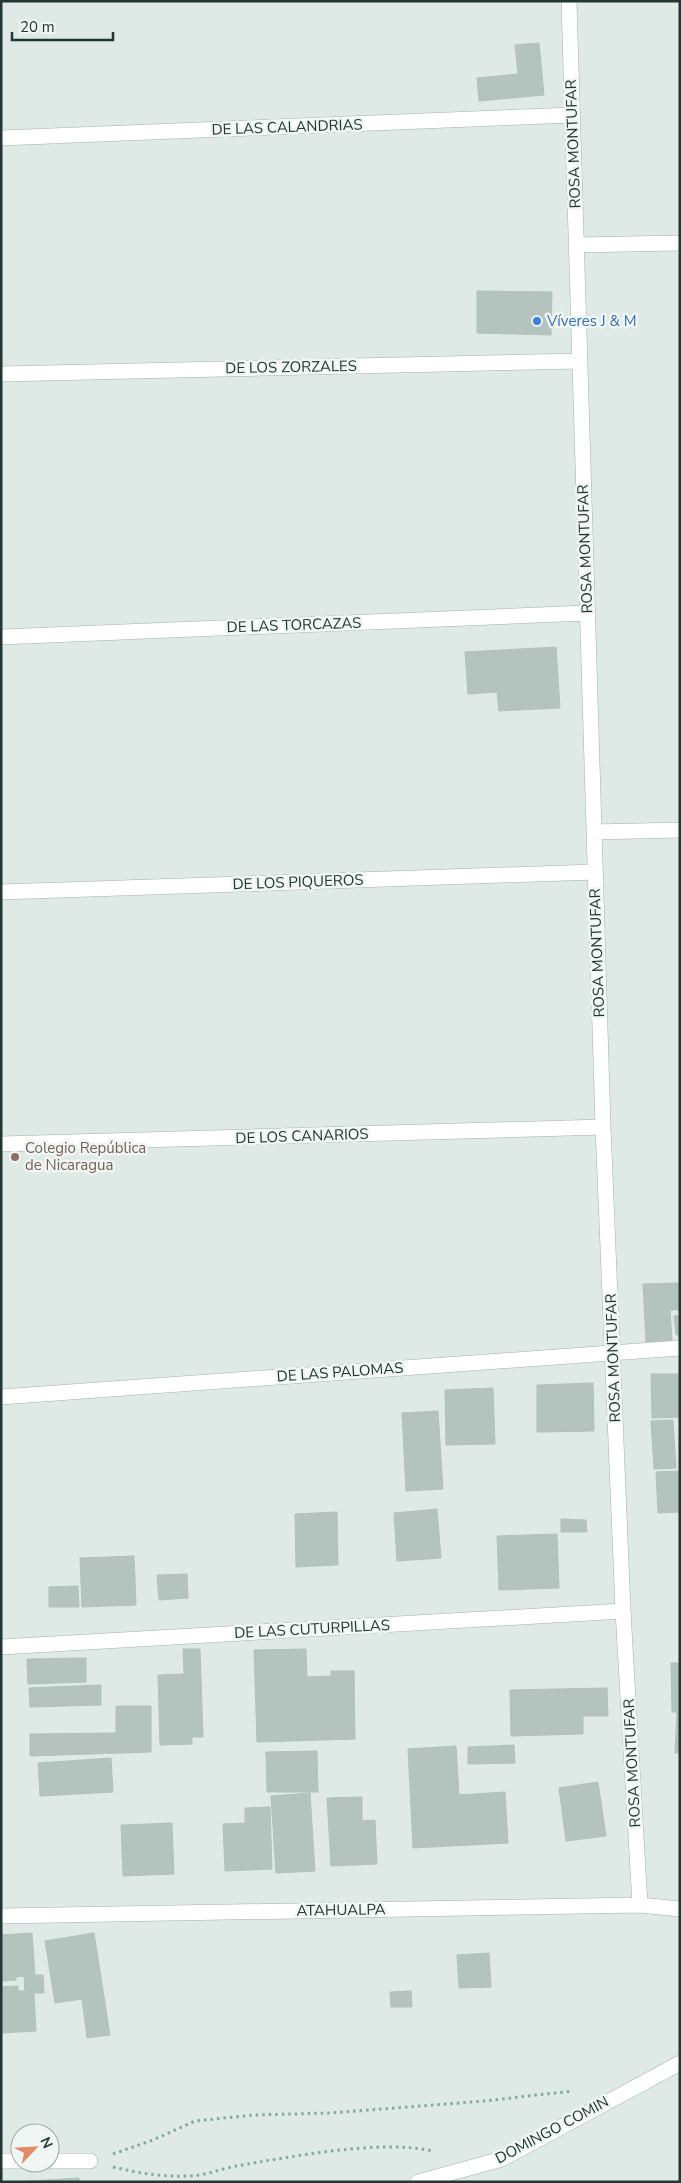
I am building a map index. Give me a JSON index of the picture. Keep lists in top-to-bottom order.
{
  "streets": {
    "street": [
      "DE LAS CALANDRIAS",
      "ROSA MONTUFAR",
      "DE LOS ZORZALES",
      "DE LAS TORCAZAS",
      "DE LOS PIQUEROS",
      "DE LOS CANARIOS",
      "DE LAS PALOMAS",
      "DE LAS CUTURPILLAS",
      "ATAHUALPA",
      "DOMINGO COMIN"
    ]
  },
  "crossings": [
    ["DE LAS CALANDRIAS", "ROSA MONTUFAR"],
    ["ROSA MONTUFAR", "DE LOS ZORZALES"],
    ["ROSA MONTUFAR", "DE LAS TORCAZAS"],
    ["ROSA MONTUFAR", "DE LOS PIQUEROS"],
    ["ROSA MONTUFAR", "DE LOS CANARIOS"],
    ["ROSA MONTUFAR", "DE LAS PALOMAS"],
    ["ROSA MONTUFAR", "DE LAS CUTURPILLAS"],
    ["ROSA MONTUFAR", "ATAHUALPA"]
  ],
  "places": ["Víveres J & M", "Colegio República de Nicaragua"],
  "scale_bar": "20 m",
  "north": "top right"
}
